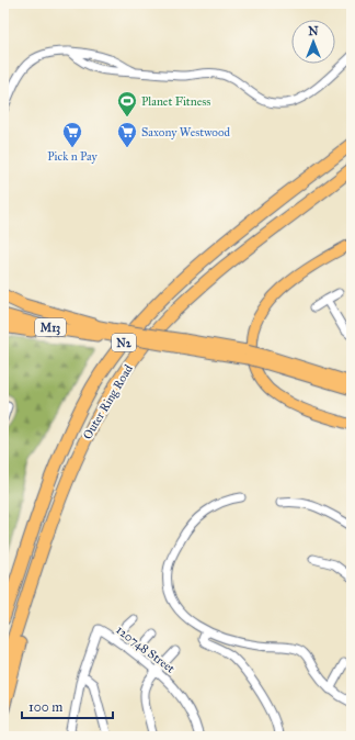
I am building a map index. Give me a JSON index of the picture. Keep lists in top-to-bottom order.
{
  "streets": {
    "highway": ["M13", "N2", "Outer Ring Road"],
    "street": ["120748 Street"]
  },
  "places": {
    "sports": ["Planet Fitness"],
    "supermarket": ["Pick n Pay", "Saxony Westwood"]
  },
  "scale_bar": "100 m",
  "north": "top"
}
